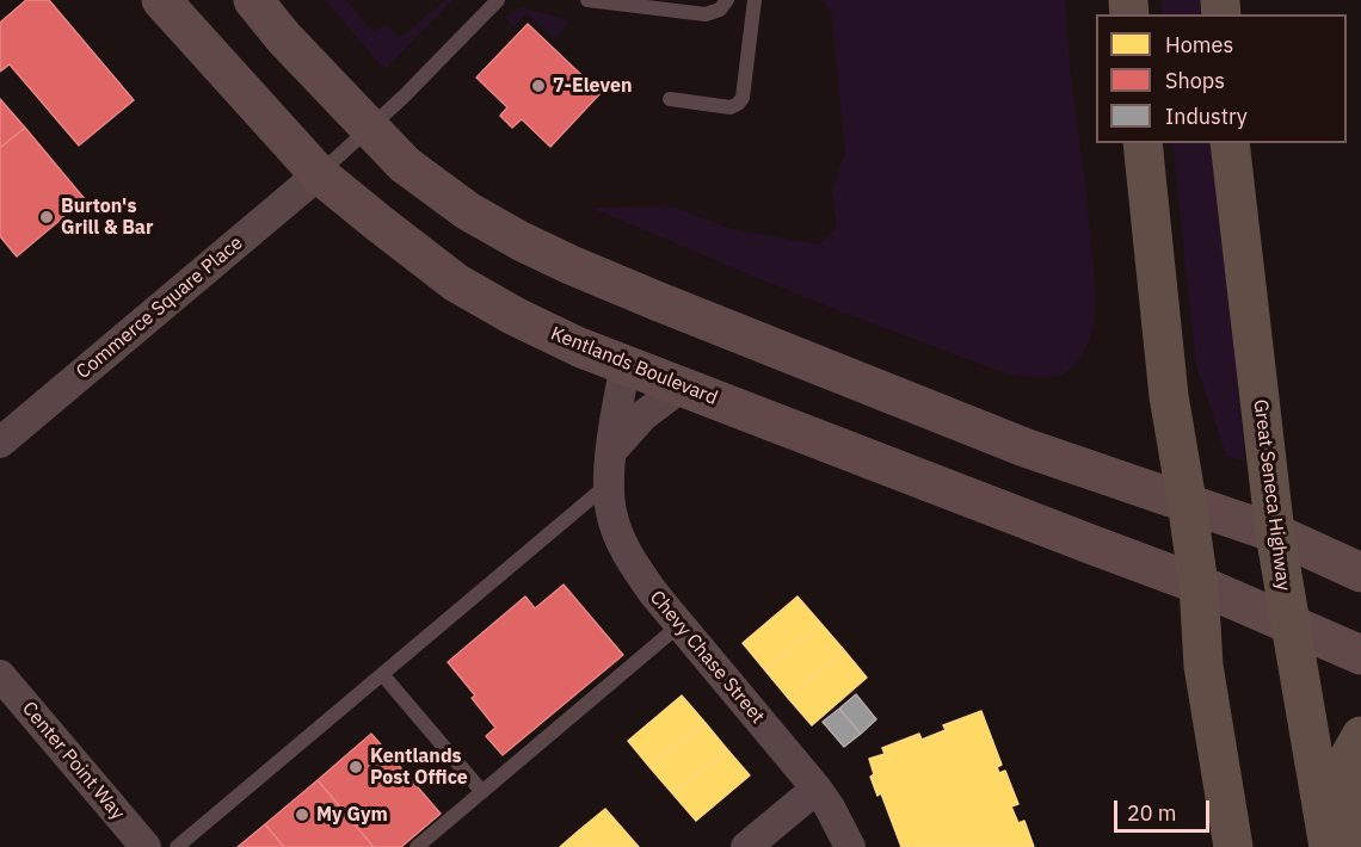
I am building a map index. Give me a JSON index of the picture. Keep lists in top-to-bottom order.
{
  "streets": {
    "main road": ["Great Seneca Highway"],
    "street": [
      "Commerce Square Place",
      "Kentlands Boulevard",
      "Chevy Chase Street",
      "Center Point Way"
    ]
  },
  "crossings": [
    ["Commerce Square Place", "Kentlands Boulevard"],
    ["Kentlands Boulevard", "Great Seneca Highway"],
    ["Kentlands Boulevard", "Chevy Chase Street"]
  ],
  "places": [
    "7-Eleven",
    "Burton's Grill & Bar",
    "Kentlands Post Office",
    "My Gym"
  ],
  "legend": ["Homes", "Shops", "Industry"],
  "scale_bar": "20 m"
}
